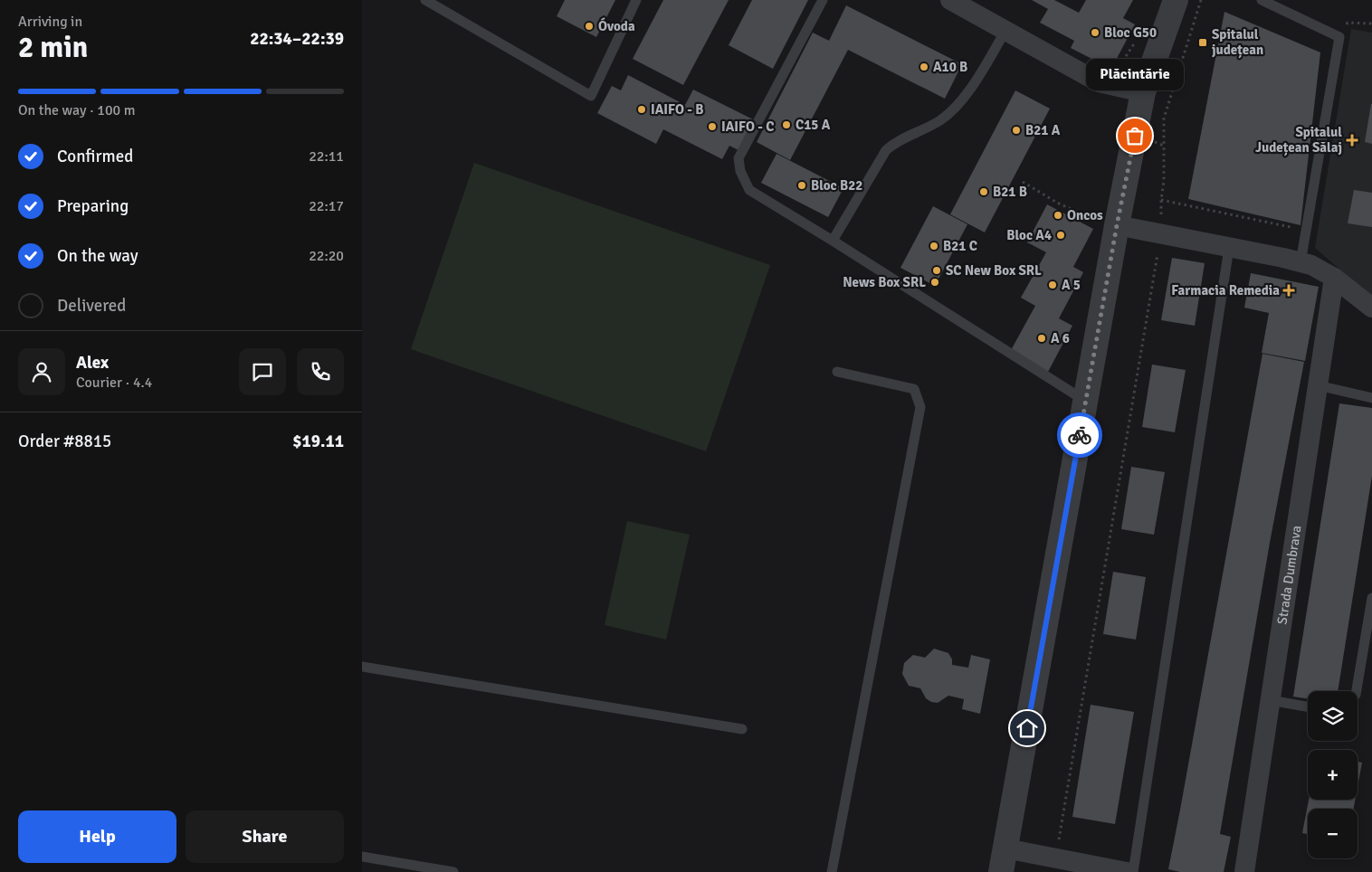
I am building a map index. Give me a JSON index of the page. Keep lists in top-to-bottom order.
{
  "streets": {
    "street": ["Strada Dumbrava"]
  },
  "places": {
    "other": [
      "Óvoda",
      "Bloc G50",
      "A10 B",
      "IAIFO - B",
      "C15 A",
      "IAIFO - C",
      "B21 A",
      "Plăcintărie",
      "Bloc B22",
      "B21 B",
      "Oncos",
      "Bloc A4",
      "B21 C",
      "SC New Box SRL",
      "News Box SRL",
      "A 5",
      "A 6"
    ],
    "transit": ["Spitalul județean"],
    "health": ["Spitalul Județean Sălaj", "Farmacia Remedia"]
  },
  "page": {
    "heading": ["2 min", "Arriving in", "22:34–22:39"],
    "panel": [
      "Alex",
      "Courier · 4.4",
      "Order #8815",
      "$19.11"
    ],
    "bubble": "Plăcintărie",
    "bar": "On the way · 100 m",
    "list": [
      ["Confirmed", "22:11"],
      ["Preparing", "22:17"],
      ["On the way", "22:20"],
      "Delivered"
    ],
    "map_buttons": ["+", "−"],
    "buttons": ["Help", "Share"]
  }
}
